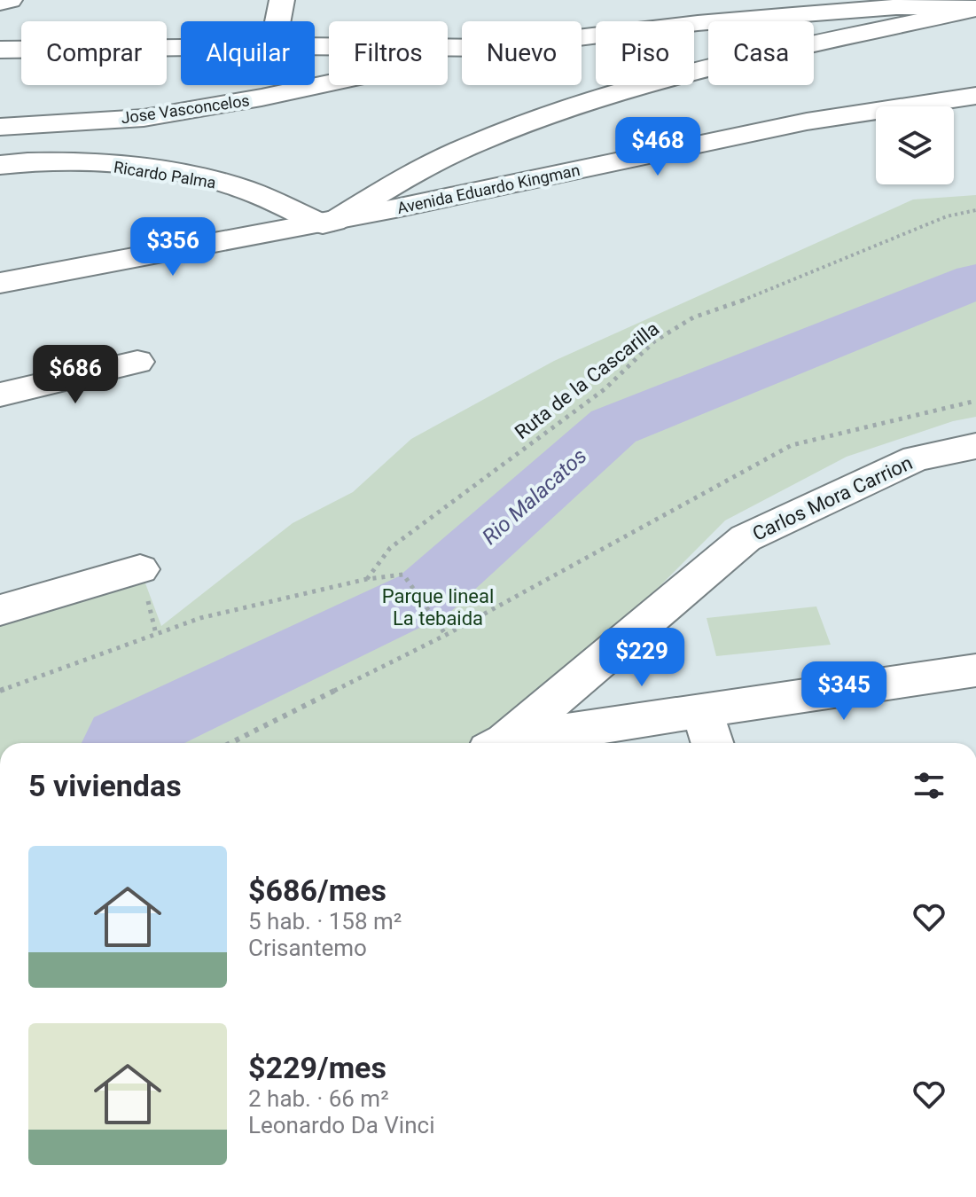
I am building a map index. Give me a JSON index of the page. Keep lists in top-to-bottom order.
{
  "streets": {
    "street": [
      "Jose Vasconcelos",
      "Ricardo Palma",
      "Avenida Eduardo Kingman",
      "Carlos Mora Carrion"
    ],
    "path": ["Ruta de la Cascarilla"]
  },
  "crossings": [
    ["Ricardo Palma", "Avenida Eduardo Kingman"]
  ],
  "water": ["Rio Malacatos"],
  "parks": ["Parque lineal La tebaida"],
  "page": {
    "chip": [
      "Comprar",
      "Alquilar",
      "Filtros",
      "Nuevo",
      "Piso",
      "Casa"
    ],
    "price": [
      "$468",
      "$356",
      "$686",
      "$229",
      "$345"
    ],
    "heading": "5 viviendas",
    "list": [
      {
        "name": "$686/mes",
        "note": "5 hab. · 158 m² · Crisantemo"
      },
      {
        "name": "$229/mes",
        "note": "2 hab. · 66 m² · Leonardo Da Vinci"
      }
    ]
  }
}
